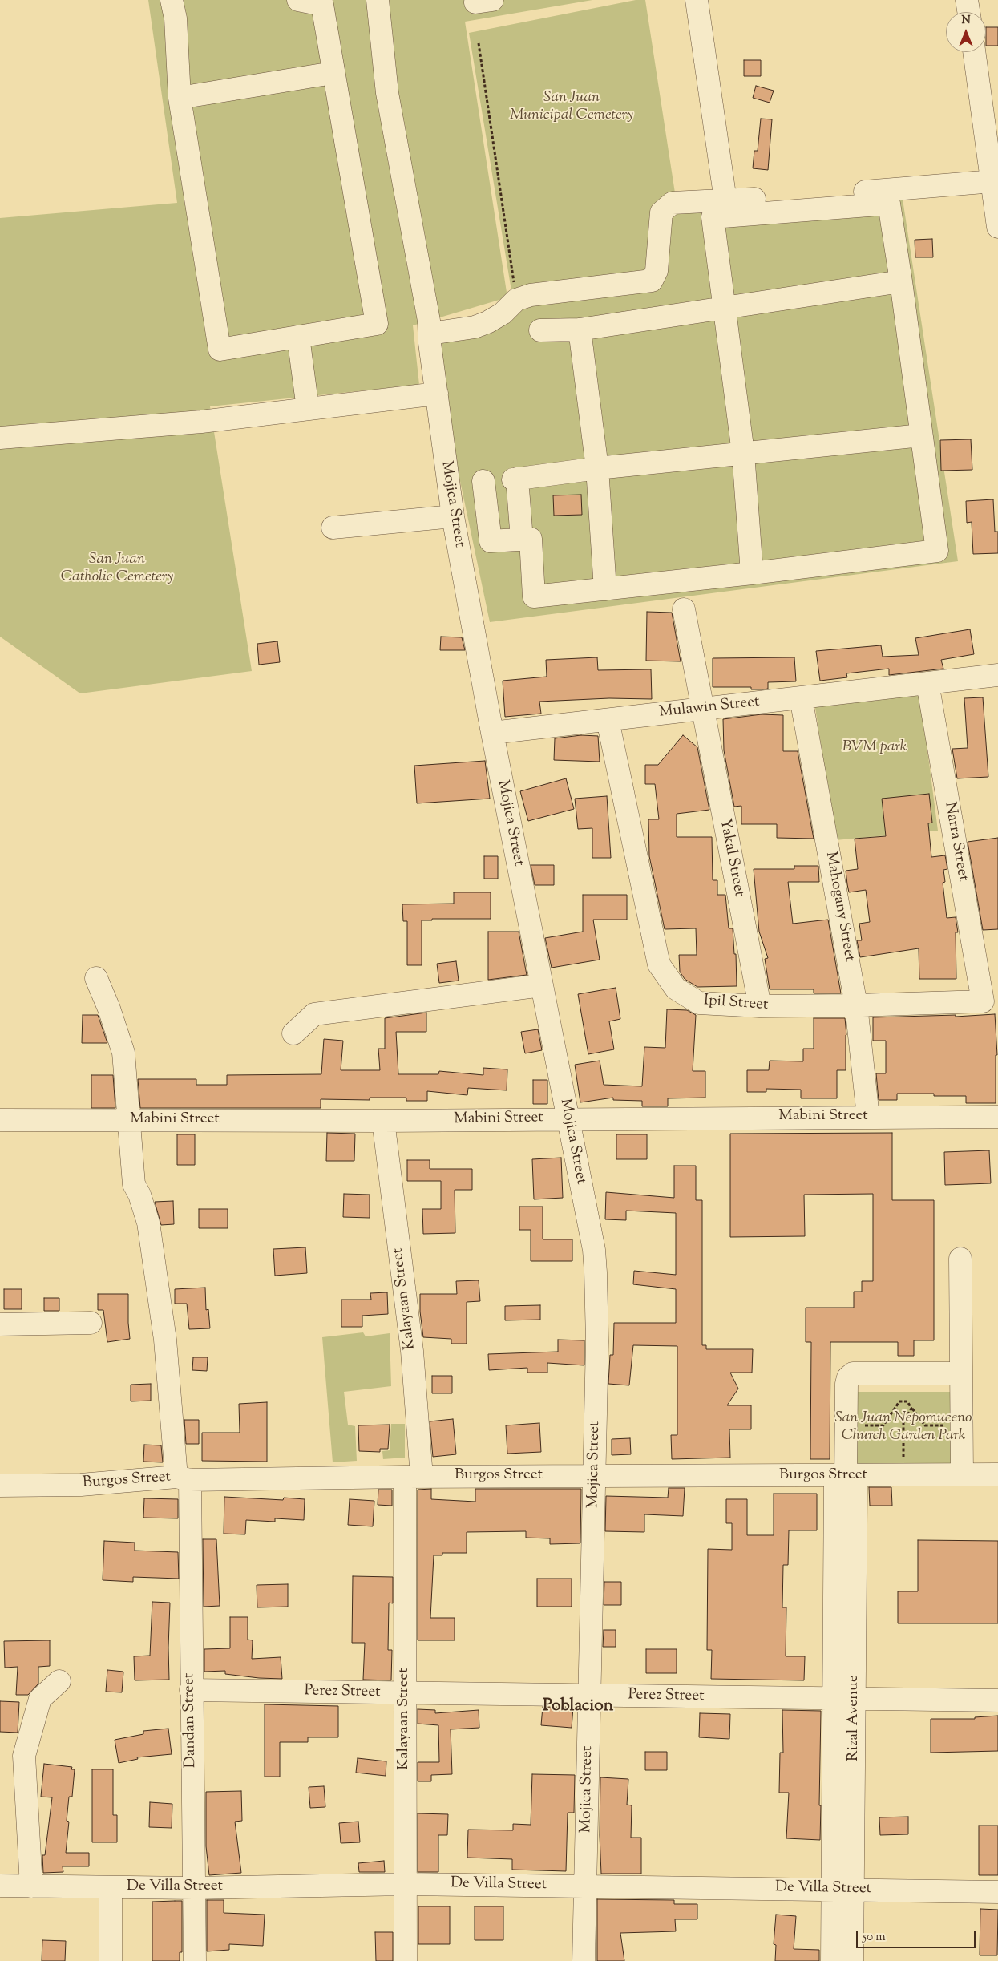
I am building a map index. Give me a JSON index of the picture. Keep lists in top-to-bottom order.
{
  "streets": {
    "street": [
      "Mojica Street",
      "Mulawin Street",
      "Narra Street",
      "Yakal Street",
      "Mahogany Street",
      "Ipil Street",
      "Mabini Street",
      "Kalayaan Street",
      "Burgos Street",
      "Perez Street",
      "Rizal Avenue",
      "Dandan Street",
      "De Villa Street"
    ]
  },
  "crossings": [
    ["Mojica Street", "Mulawin Street"],
    ["Mojica Street", "Mabini Street"],
    ["Mojica Street", "Burgos Street"],
    ["Mojica Street", "Perez Street"],
    ["Mojica Street", "De Villa Street"],
    ["Mulawin Street", "Narra Street"],
    ["Mulawin Street", "Yakal Street"],
    ["Mulawin Street", "Mahogany Street"],
    ["Mulawin Street", "Ipil Street"],
    ["Narra Street", "Ipil Street"],
    ["Yakal Street", "Ipil Street"],
    ["Mahogany Street", "Ipil Street"],
    ["Mahogany Street", "Mabini Street"],
    ["Mabini Street", "Kalayaan Street"],
    ["Mabini Street", "Dandan Street"],
    ["Kalayaan Street", "Burgos Street"],
    ["Kalayaan Street", "Perez Street"],
    ["Kalayaan Street", "De Villa Street"],
    ["Burgos Street", "Rizal Avenue"],
    ["Burgos Street", "Dandan Street"],
    ["Perez Street", "Rizal Avenue"],
    ["Perez Street", "Dandan Street"],
    ["Rizal Avenue", "De Villa Street"],
    ["Dandan Street", "De Villa Street"]
  ],
  "districts": ["Poblacion"],
  "parks": [
    "San Juan Municipal Cemetery",
    "San Juan Catholic Cemetery",
    "BVM park",
    "San Juan Nepomuceno Church Garden Park"
  ],
  "scale_bar": "50 m",
  "north": "top"
}
